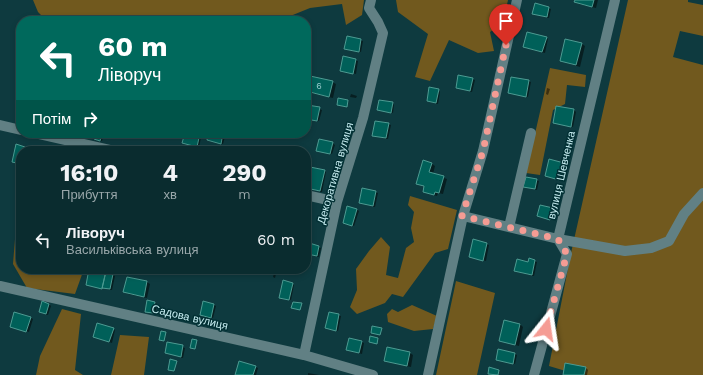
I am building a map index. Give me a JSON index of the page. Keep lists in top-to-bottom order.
{
  "streets": {
    "street": ["Декоративна вулиця", "вулиця Шевченка", "Садова вулиця"]
  },
  "crossings": [
    ["Декоративна вулиця", "Садова вулиця"]
  ],
  "house_numbers": ["6"],
  "page": {
    "turn": ["60 m", "Ліворуч"],
    "then": "Потім",
    "eta": [
      "16:10",
      "Прибуття",
      "4",
      "хв",
      "290",
      "m"
    ],
    "list": [
      {
        "name": "Ліворуч",
        "note": "Васильківська вулиця",
        "value": "60 m"
      }
    ]
  }
}
